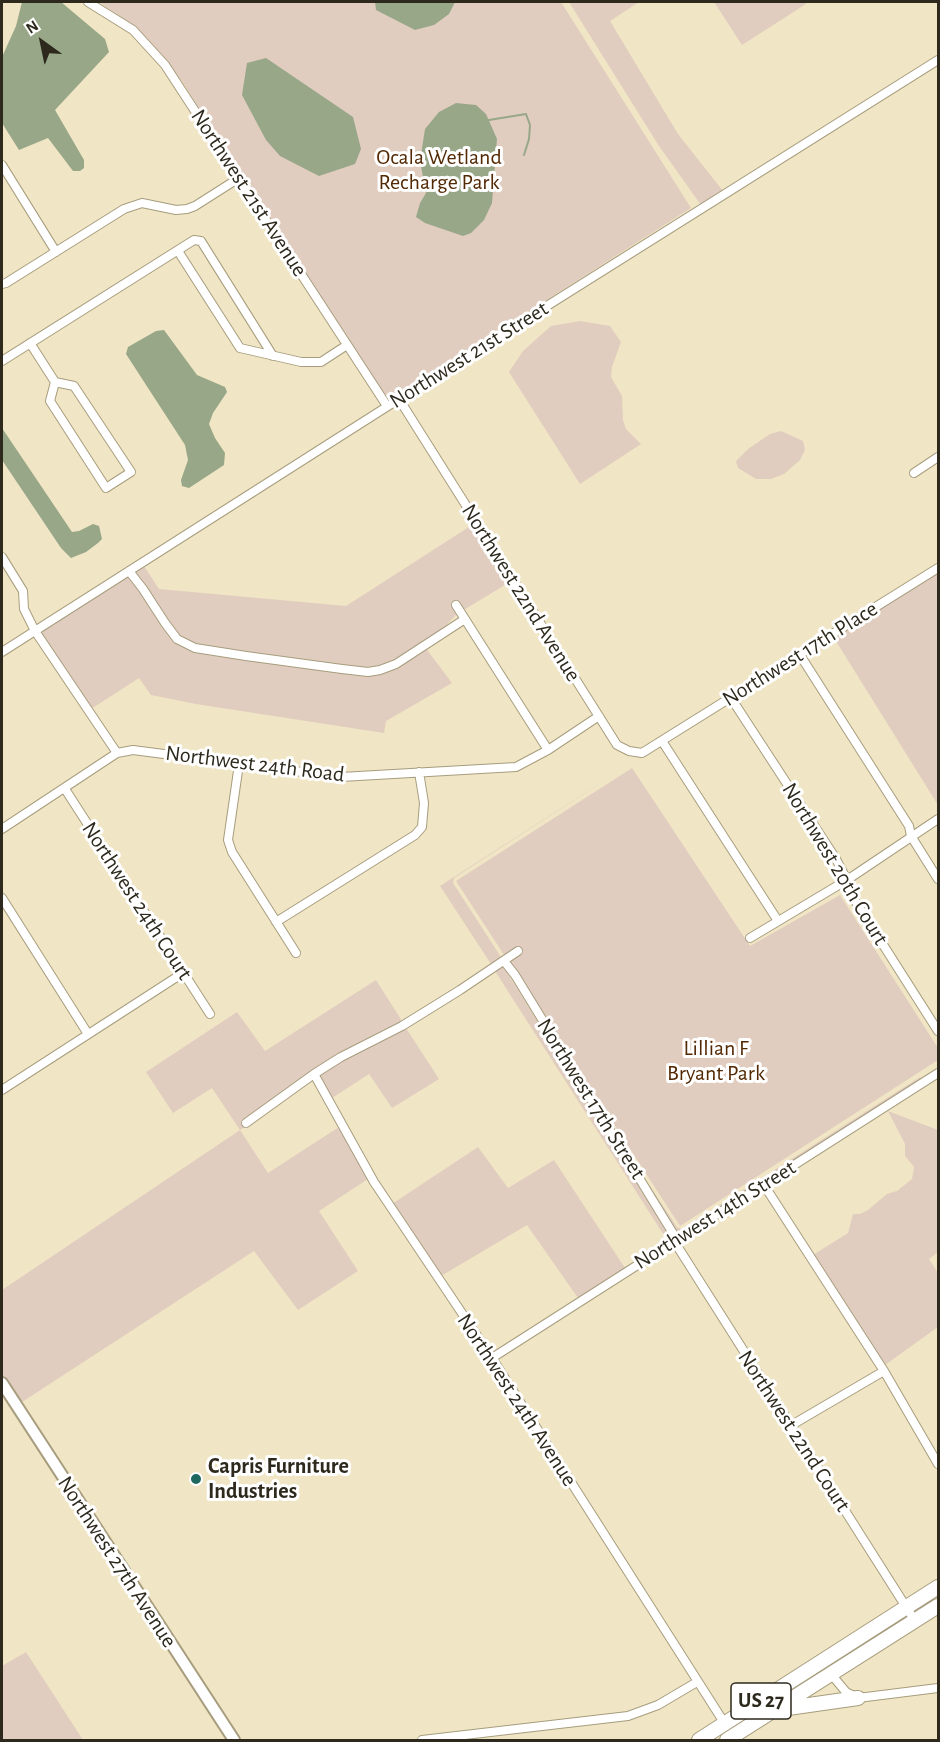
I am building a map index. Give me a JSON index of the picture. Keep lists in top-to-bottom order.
{
  "streets": {
    "highway": ["US 27"],
    "street": [
      "Northwest 21st Avenue",
      "Northwest 21st Street",
      "Northwest 22nd Avenue",
      "Northwest 17th Place",
      "Northwest 24th Road",
      "Northwest 20th Court",
      "Northwest 24th Court",
      "Northwest 17th Street",
      "Northwest 14th Street",
      "Northwest 24th Avenue",
      "Northwest 22nd Court",
      "Northwest 27th Avenue"
    ]
  },
  "crossings": [
    ["Northwest 21st Avenue", "Northwest 21st Street"],
    ["Northwest 21st Street", "Northwest 22nd Avenue"],
    ["Northwest 22nd Avenue", "Northwest 17th Place"],
    ["Northwest 22nd Avenue", "Northwest 24th Road"],
    ["Northwest 17th Place", "Northwest 20th Court"],
    ["Northwest 17th Street", "Northwest 14th Street"],
    ["Northwest 17th Street", "Northwest 22nd Court"],
    ["Northwest 14th Street", "Northwest 24th Avenue"],
    ["Northwest 14th Street", "Northwest 22nd Court"],
    ["Northwest 24th Avenue", "US 27"],
    ["Northwest 22nd Court", "US 27"]
  ],
  "parks": ["Ocala Wetland Recharge Park", "Lillian F Bryant Park"],
  "places": ["Capris Furniture Industries"],
  "north": "top left"
}
